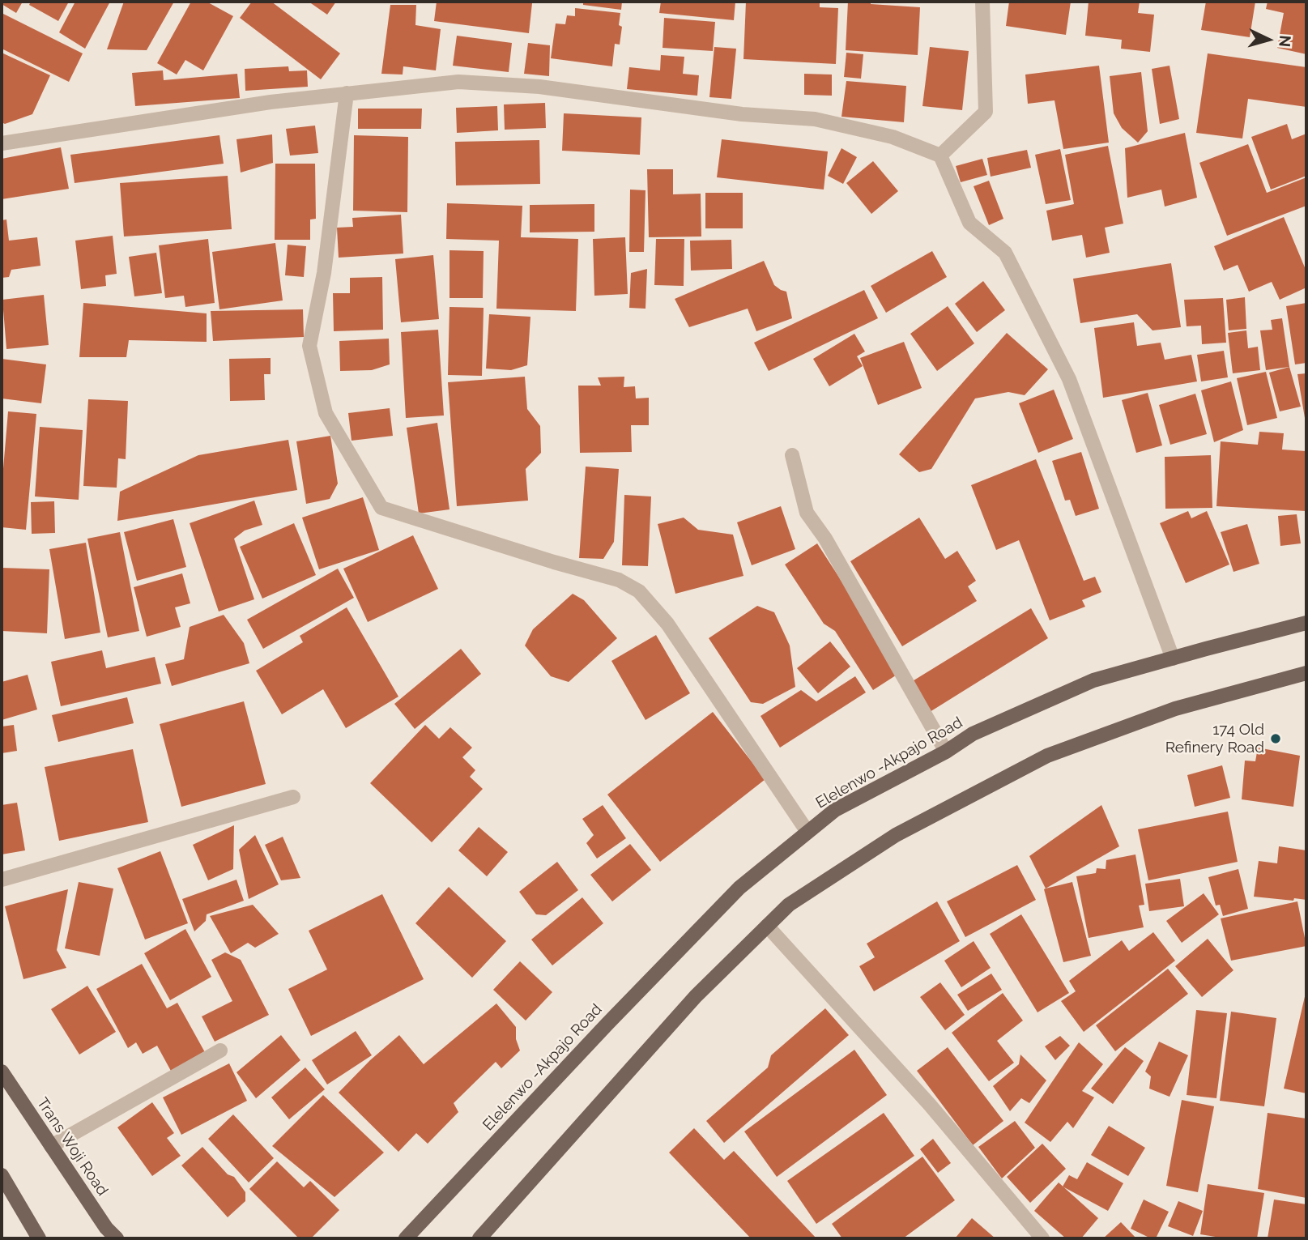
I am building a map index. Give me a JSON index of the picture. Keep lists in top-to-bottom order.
{
  "streets": {
    "main road": ["Elelenwo -Akpajo Road", "Trans Woji Road"]
  },
  "places": ["174 Old Refinery Road"],
  "north": "right"
}
